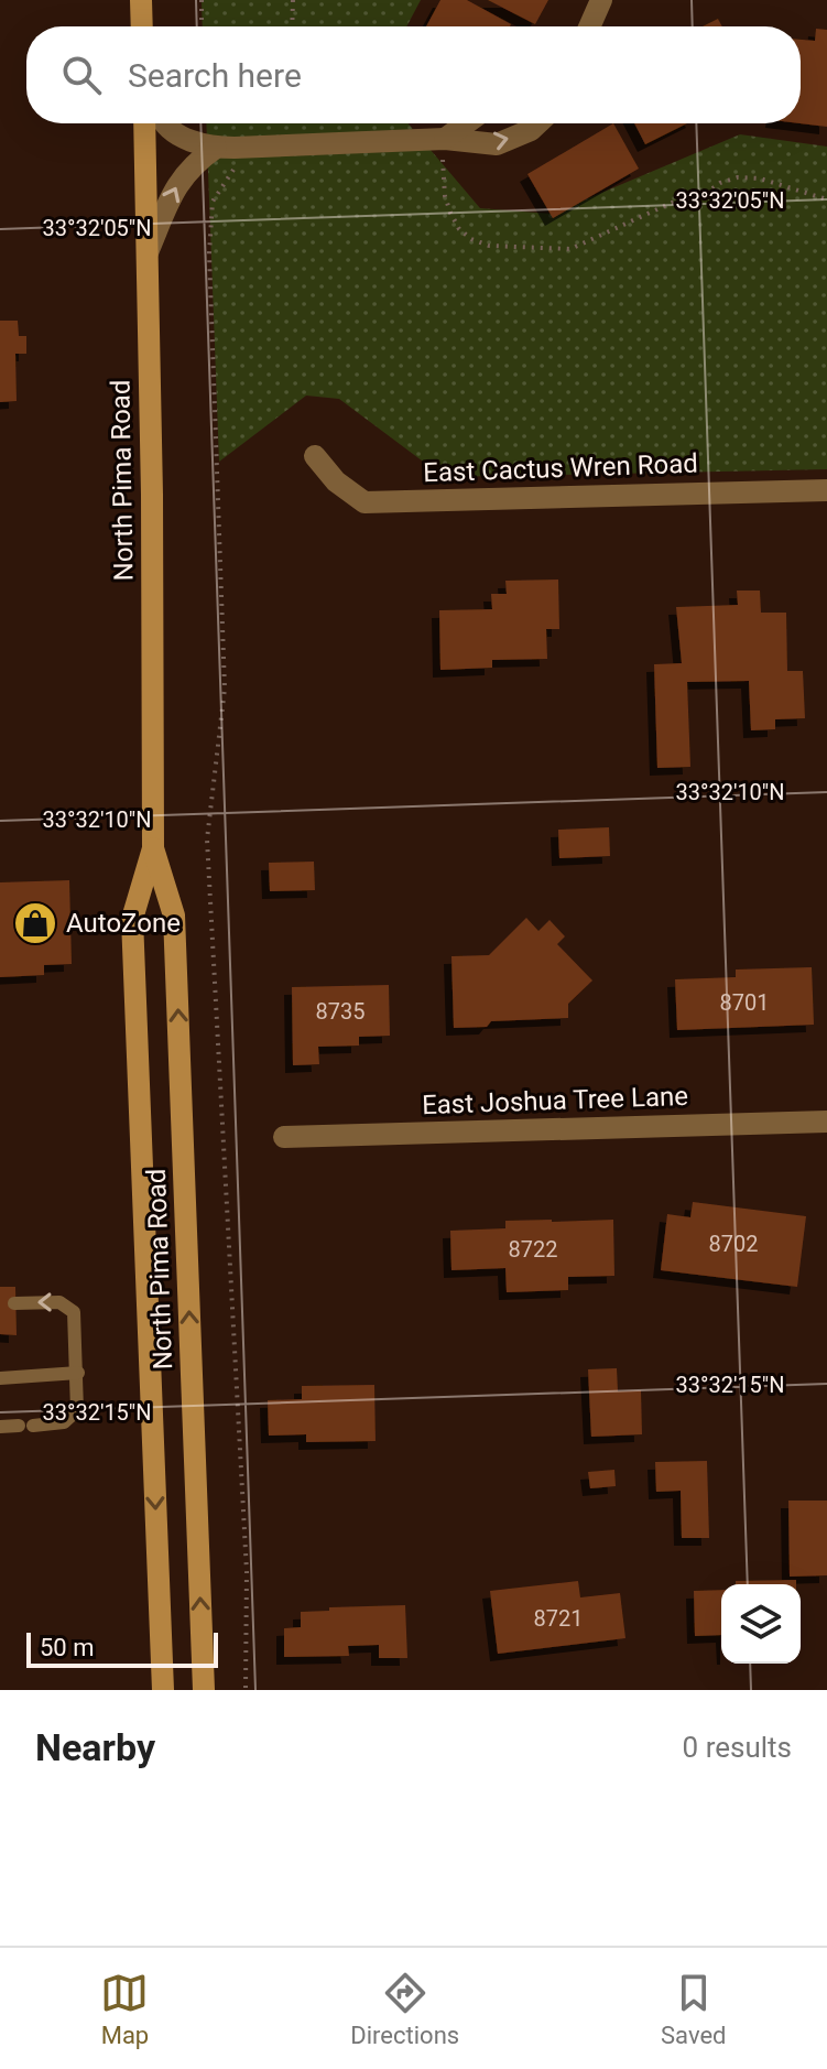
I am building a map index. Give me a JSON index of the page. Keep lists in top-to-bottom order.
{
  "streets": {
    "main road": ["North Pima Road"],
    "street": ["East Cactus Wren Road", "East Joshua Tree Lane"]
  },
  "places": {
    "shop": ["AutoZone"]
  },
  "house_numbers": [
    "8701",
    "8735",
    "8702",
    "8722",
    "8721"
  ],
  "scale_bar": "50 m",
  "page": {
    "search": "Search here",
    "scale": "50 m",
    "heading": ["Nearby", "0 results"],
    "nav": ["Map", "Directions", "Saved"]
  },
  "coordinates": ["33°32'05\"N", "33°32'10\"N", "33°32'15\"N"]
}
